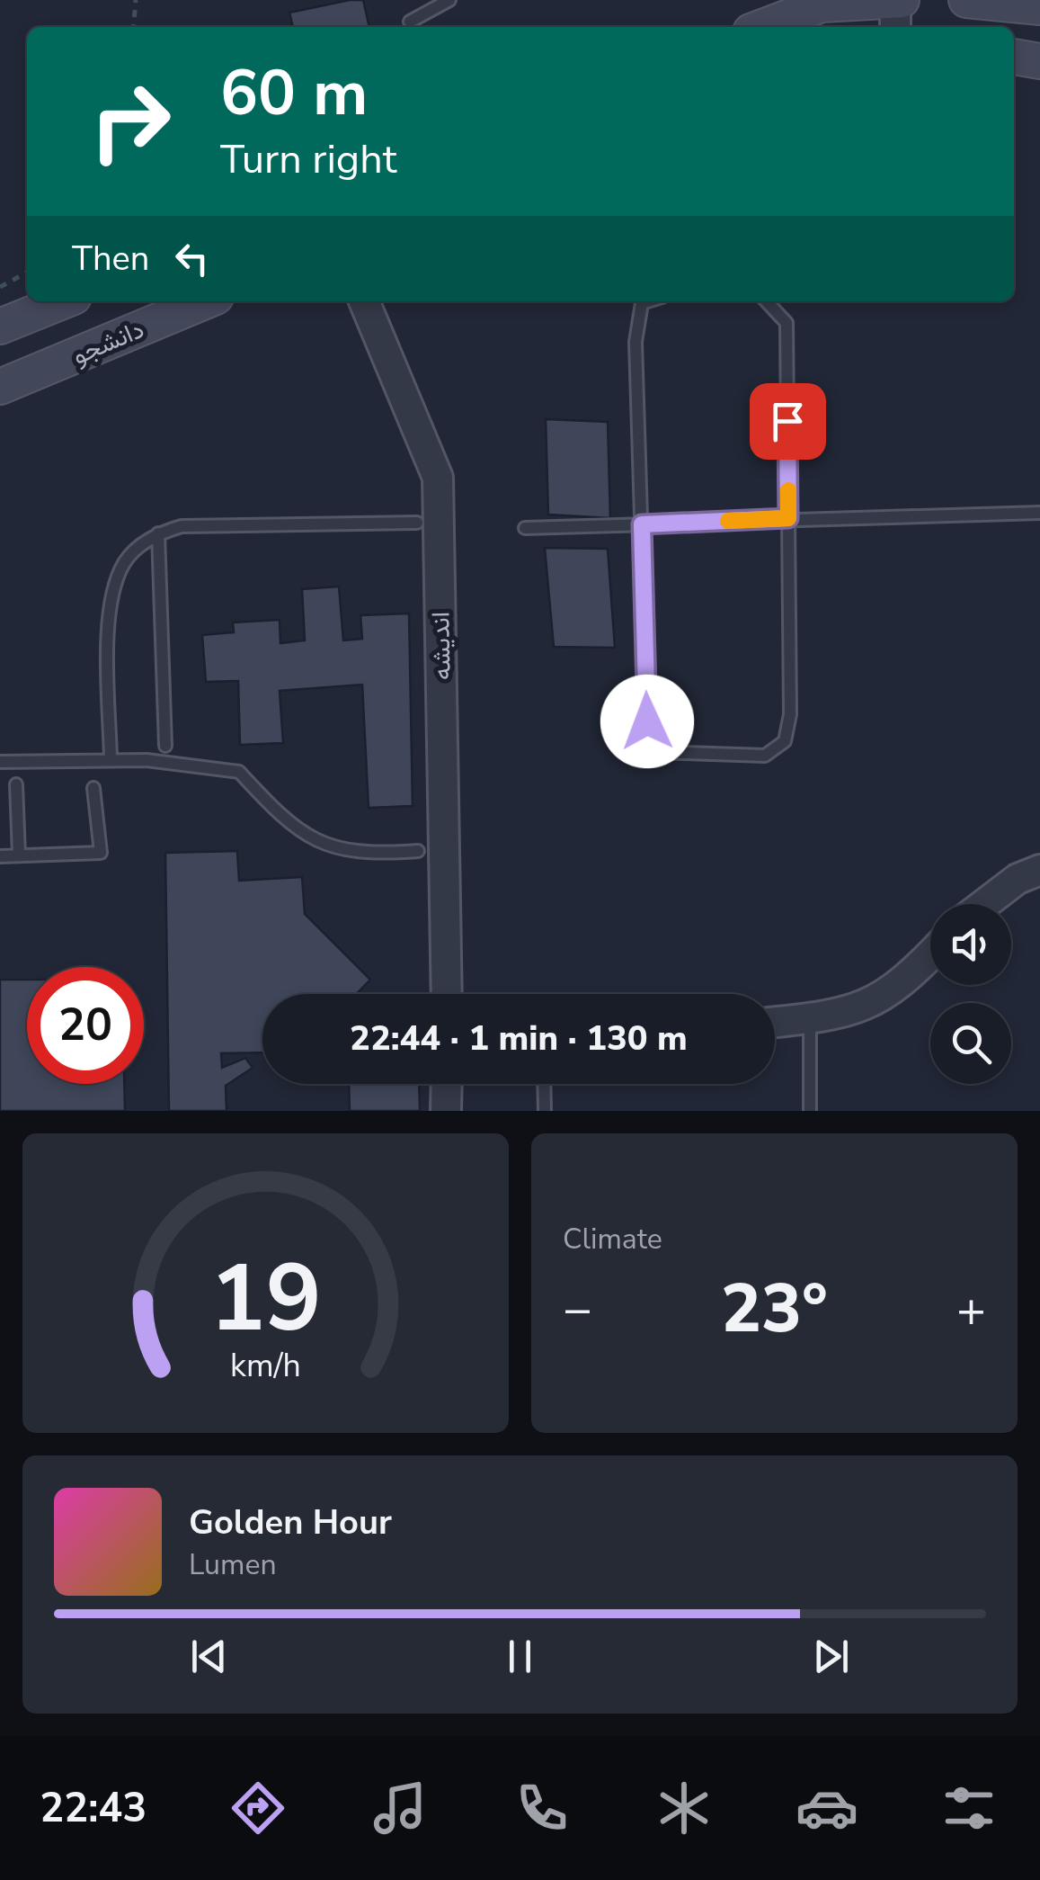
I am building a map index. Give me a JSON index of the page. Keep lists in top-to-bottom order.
{
  "streets": {
    "main road": ["دانشجو"],
    "street": ["اندیشه"]
  },
  "page": {
    "turn": ["60 m", "Turn right"],
    "then": "Then",
    "limit": "20",
    "trip": "22:44 · 1 min · 130 m",
    "tile": "Climate",
    "heat": ["−", "23°", "+"],
    "song": ["Golden Hour", "Lumen"],
    "tabs": "22:43",
    "gauge": ["19", "km/h"]
  }
}
